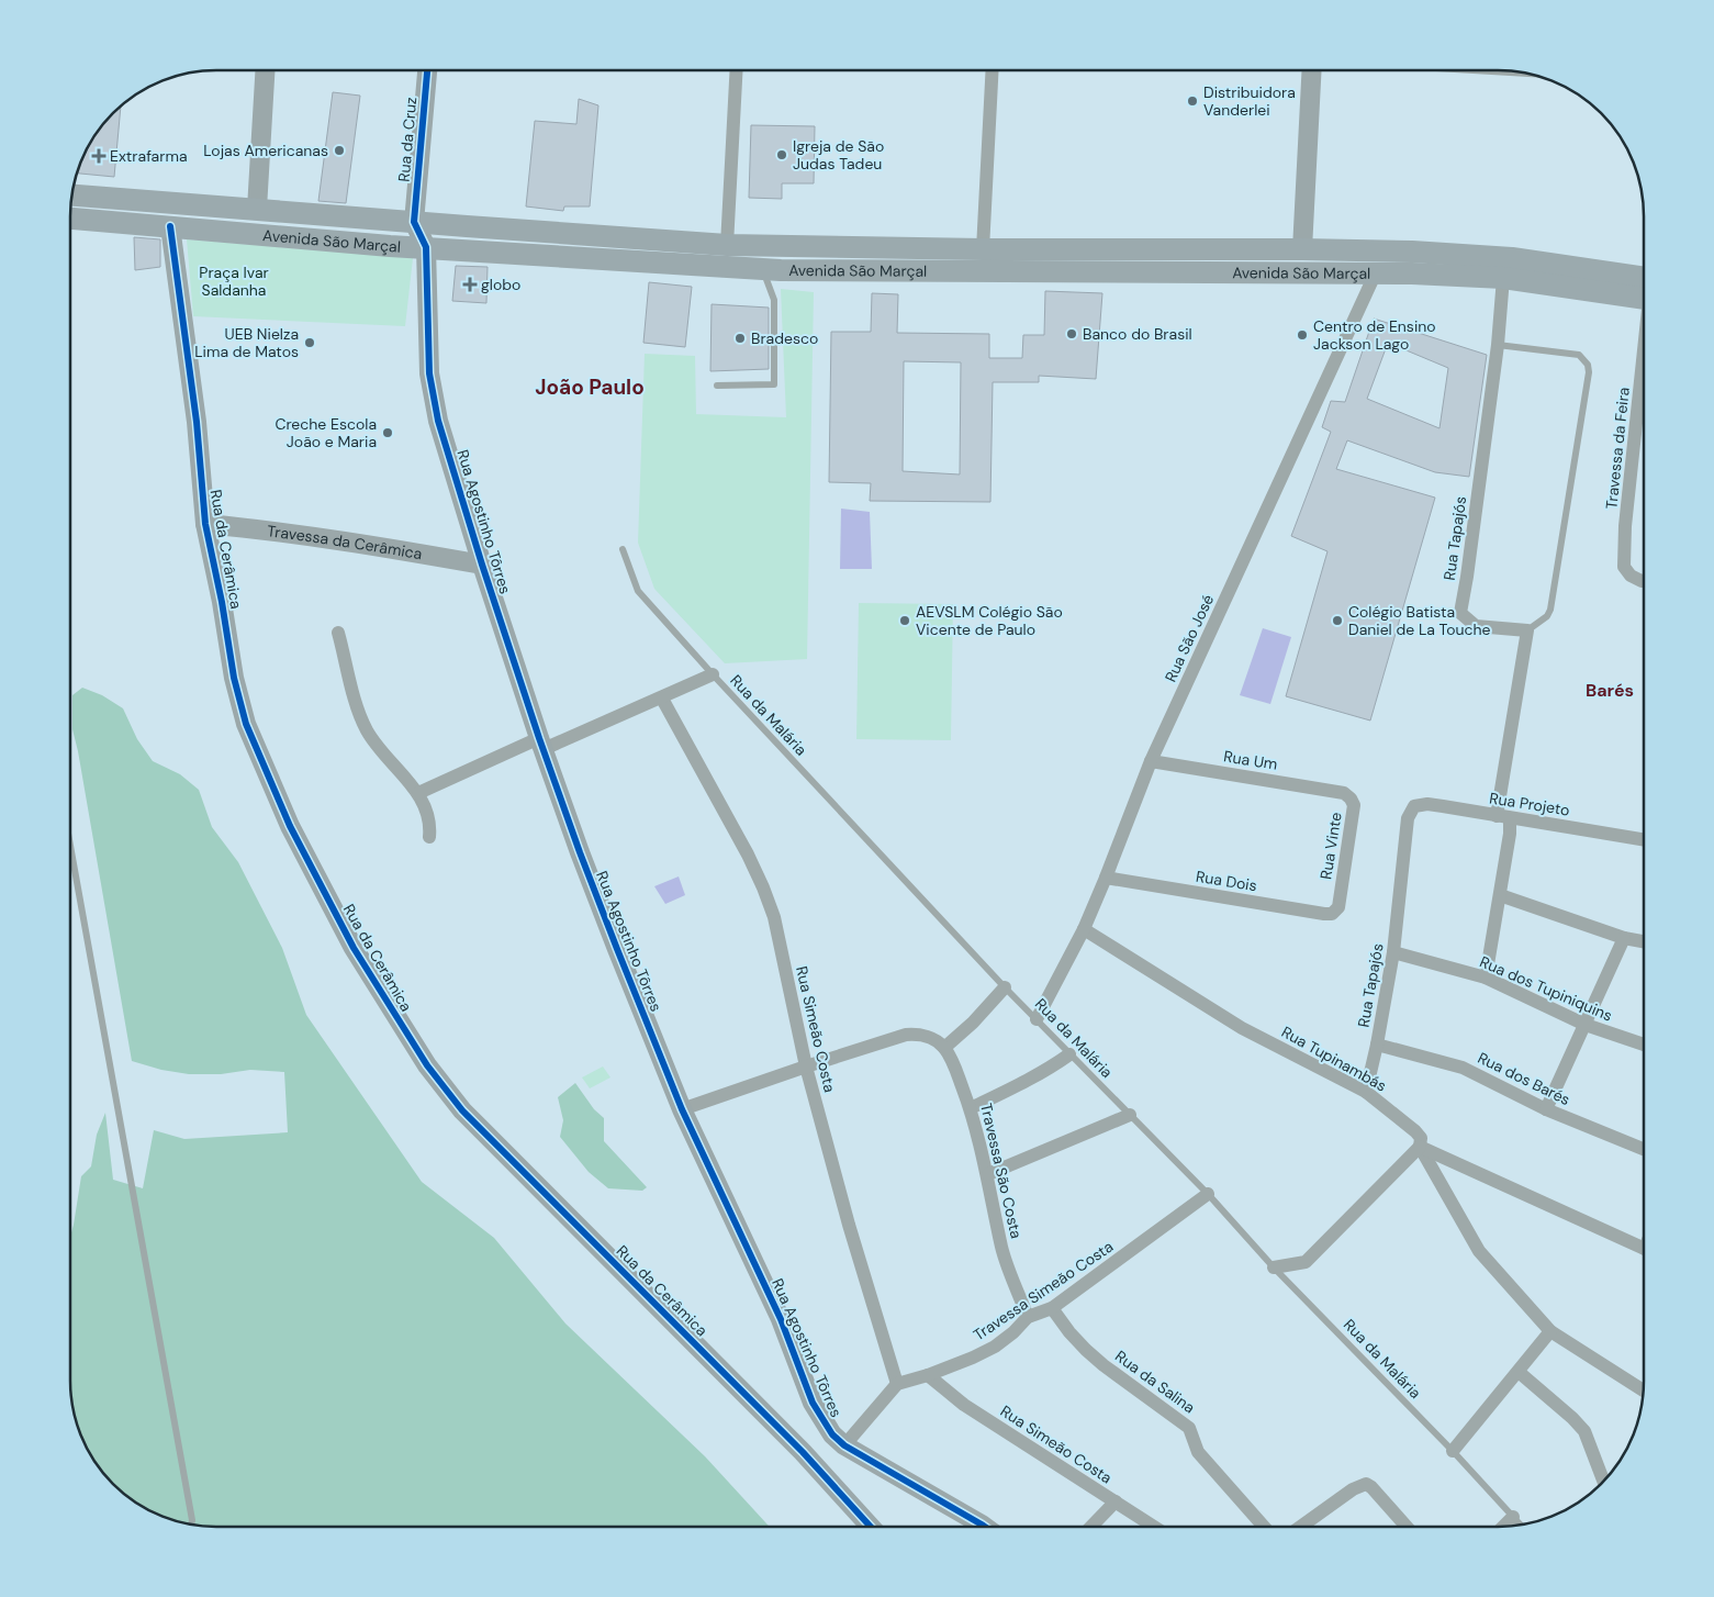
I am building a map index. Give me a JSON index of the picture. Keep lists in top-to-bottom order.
{
  "streets": {
    "main road": ["Avenida São Marçal"],
    "street": [
      "Rua da Cruz",
      "Travessa da Feira",
      "Rua Agostinho Tôrres",
      "Rua Tapajós",
      "Travessa da Cerâmica",
      "Rua da Cerâmica",
      "Rua São José",
      "Rua Um",
      "Rua Projeto",
      "Rua Vinte",
      "Rua Dois",
      "Rua dos Tupiniquins",
      "Rua Simeão Costa",
      "Rua Tupinambás",
      "Rua dos Barés",
      "Travessa São Costa",
      "Travessa Simeão Costa",
      "Rua da Salina"
    ],
    "lane": ["Rua da Malária"]
  },
  "crossings": [
    ["Rua da Cruz", "Avenida São Marçal"],
    ["Avenida São Marçal", "Rua Agostinho Tôrres"],
    ["Avenida São Marçal", "Rua Tapajós"],
    ["Avenida São Marçal", "Rua da Cerâmica"],
    ["Avenida São Marçal", "Rua São José"],
    ["Rua Agostinho Tôrres", "Travessa da Cerâmica"],
    ["Rua Tapajós", "Rua Projeto"],
    ["Rua Tapajós", "Rua dos Tupiniquins"],
    ["Rua Tapajós", "Rua Tupinambás"],
    ["Rua Tapajós", "Rua dos Barés"],
    ["Travessa da Cerâmica", "Rua da Cerâmica"],
    ["Rua São José", "Rua da Malária"],
    ["Rua São José", "Rua Um"],
    ["Rua São José", "Rua Dois"],
    ["Rua São José", "Rua Tupinambás"],
    ["Rua da Malária", "Travessa Simeão Costa"],
    ["Rua Um", "Rua Vinte"],
    ["Rua Vinte", "Rua Dois"],
    ["Rua Simeão Costa", "Travessa Simeão Costa"],
    ["Travessa São Costa", "Travessa Simeão Costa"],
    ["Travessa Simeão Costa", "Rua da Salina"]
  ],
  "districts": ["João Paulo", "Barés"],
  "parks": ["Praça Ivar Saldanha"],
  "places": {
    "other": [
      "Distribuidora Vanderlei",
      "Lojas Americanas",
      "Igreja de São Judas Tadeu",
      "Banco do Brasil",
      "Centro de Ensino Jackson Lago",
      "Bradesco",
      "UEB Nielza Lima de Matos",
      "Creche Escola João e Maria",
      "AEVSLM Colégio São Vicente de Paulo",
      "Colégio Batista Daniel de La Touche"
    ],
    "health": ["Extrafarma", "globo"]
  }
}
